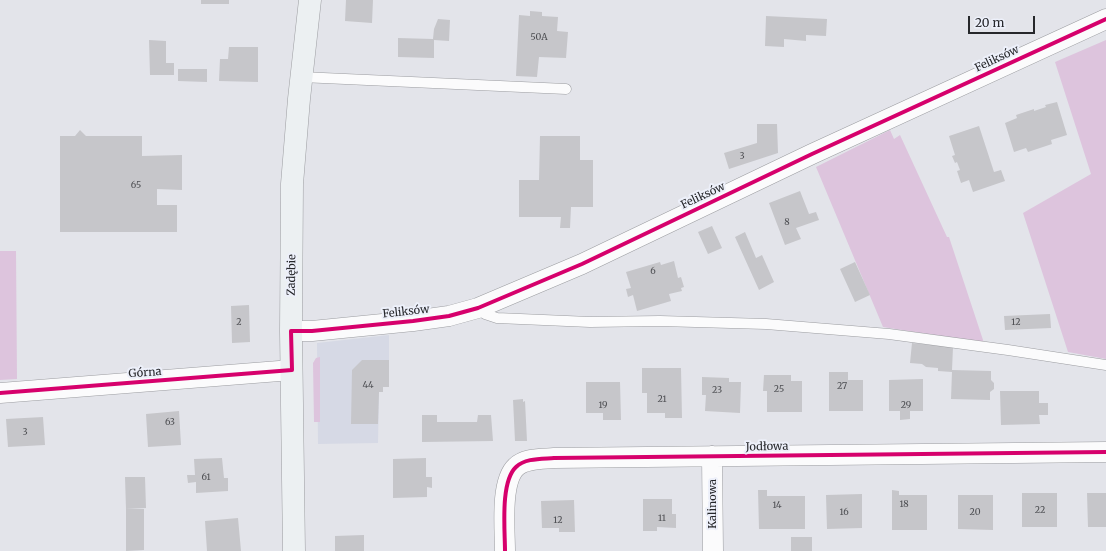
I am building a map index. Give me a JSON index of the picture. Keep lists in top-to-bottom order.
{
  "streets": {
    "street": [
      "Feliksów",
      "Zadębie",
      "Górna",
      "Jodłowa",
      "Kalinowa"
    ]
  },
  "crossings": [
    ["Feliksów", "Zadębie"],
    ["Zadębie", "Górna"],
    ["Jodłowa", "Kalinowa"]
  ],
  "house_numbers": [
    "50A",
    "3",
    "65",
    "8",
    "6",
    "2",
    "12",
    "44",
    "27",
    "25",
    "23",
    "21",
    "19",
    "29",
    "63",
    "3",
    "61",
    "18",
    "14",
    "22",
    "16",
    "20",
    "11",
    "12"
  ],
  "scale_bar": "20 m"
}
